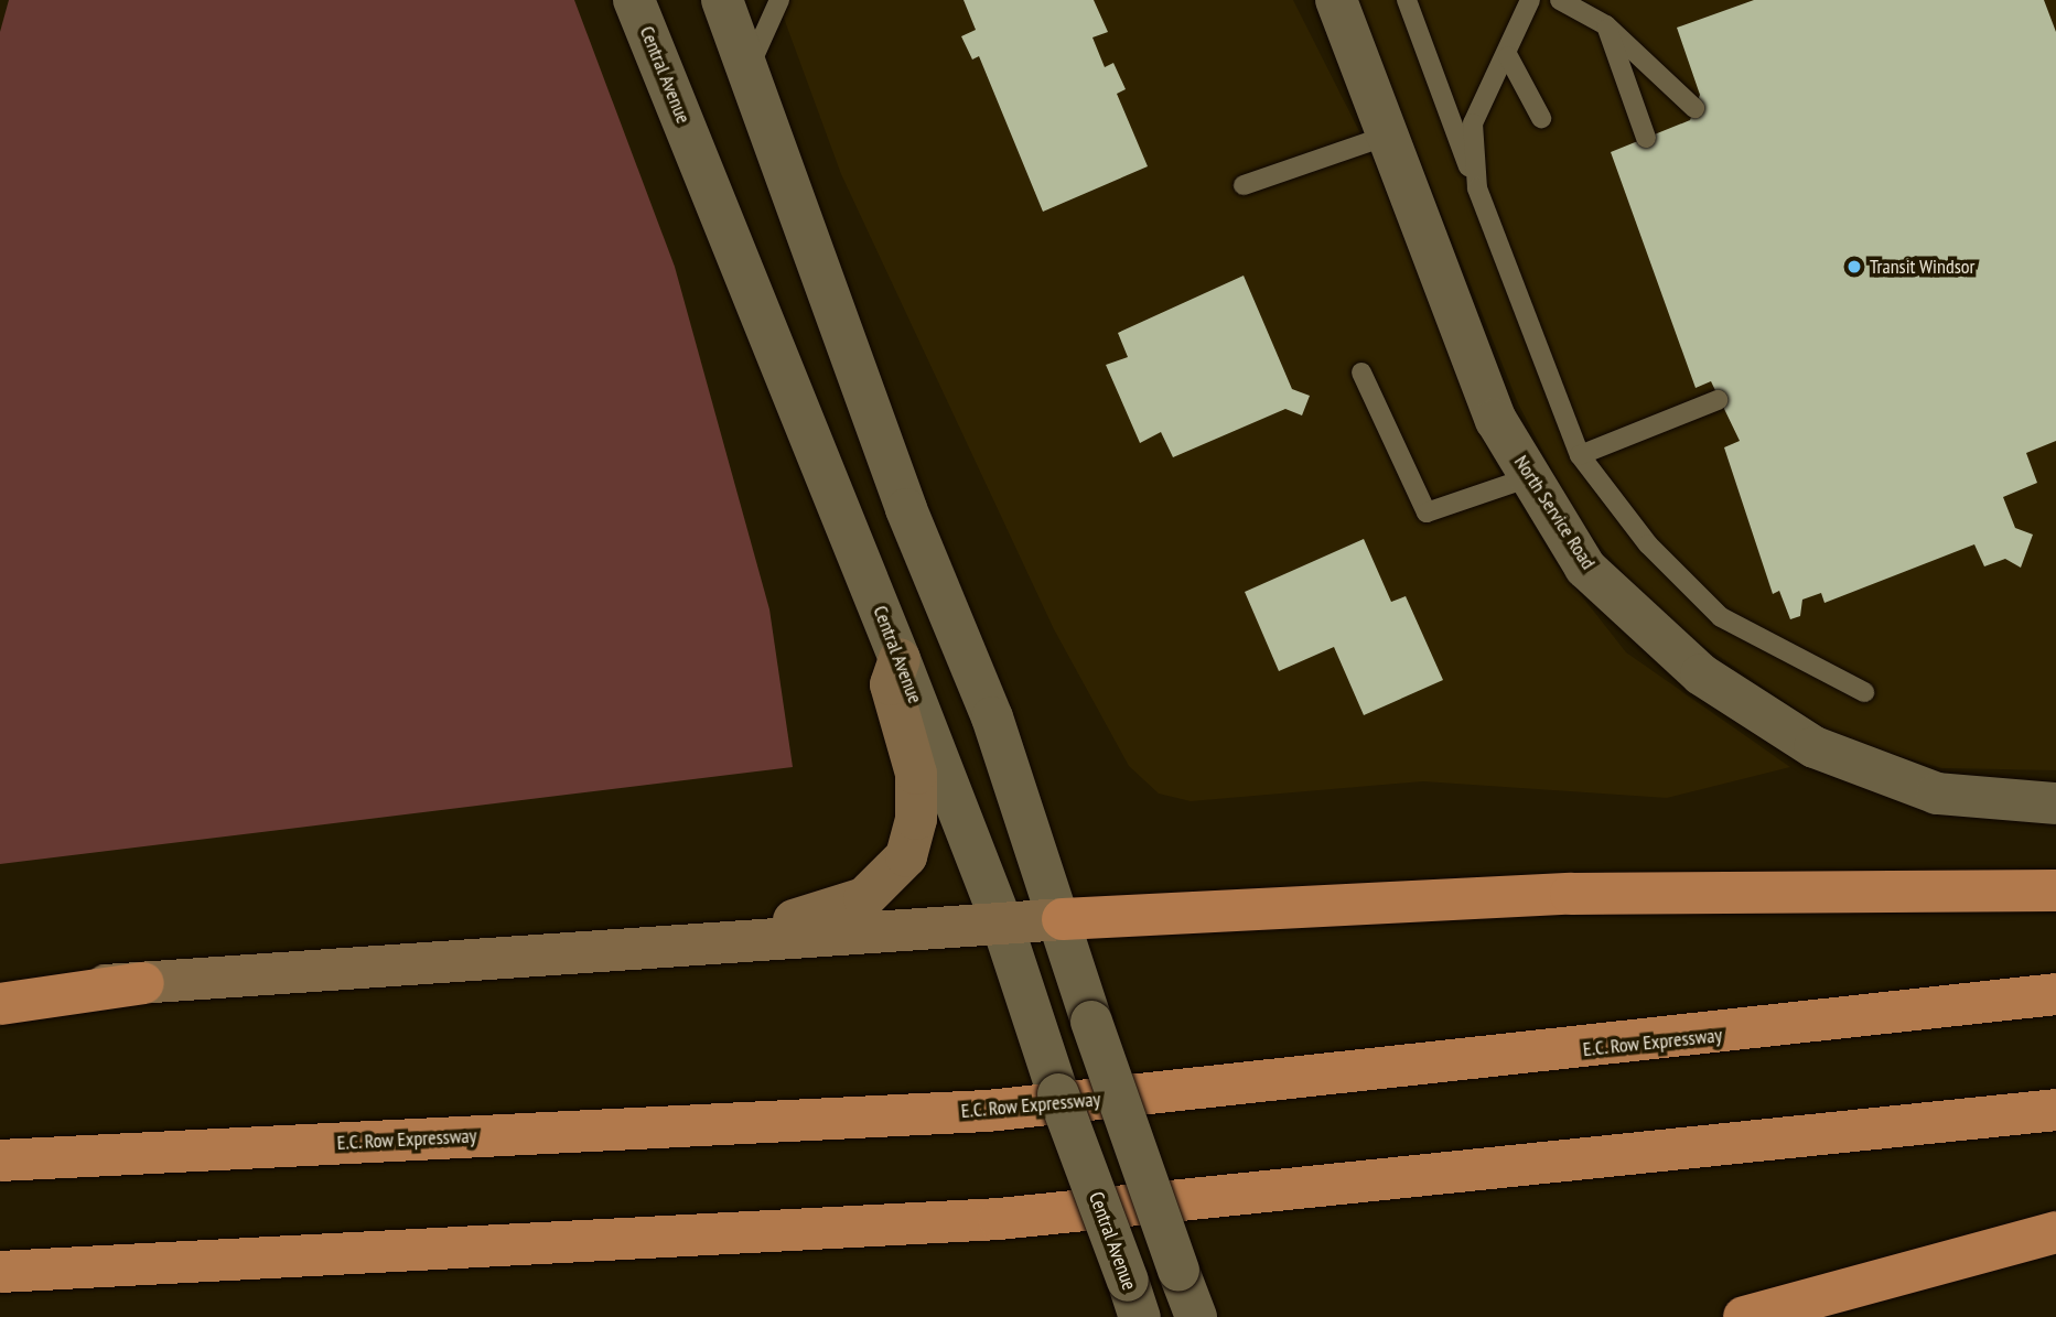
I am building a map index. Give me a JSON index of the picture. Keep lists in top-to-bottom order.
{
  "streets": {
    "highway": ["E.C. Row Expressway"],
    "street": ["Central Avenue", "North Service Road"]
  },
  "places": ["Transit Windsor"]
}
